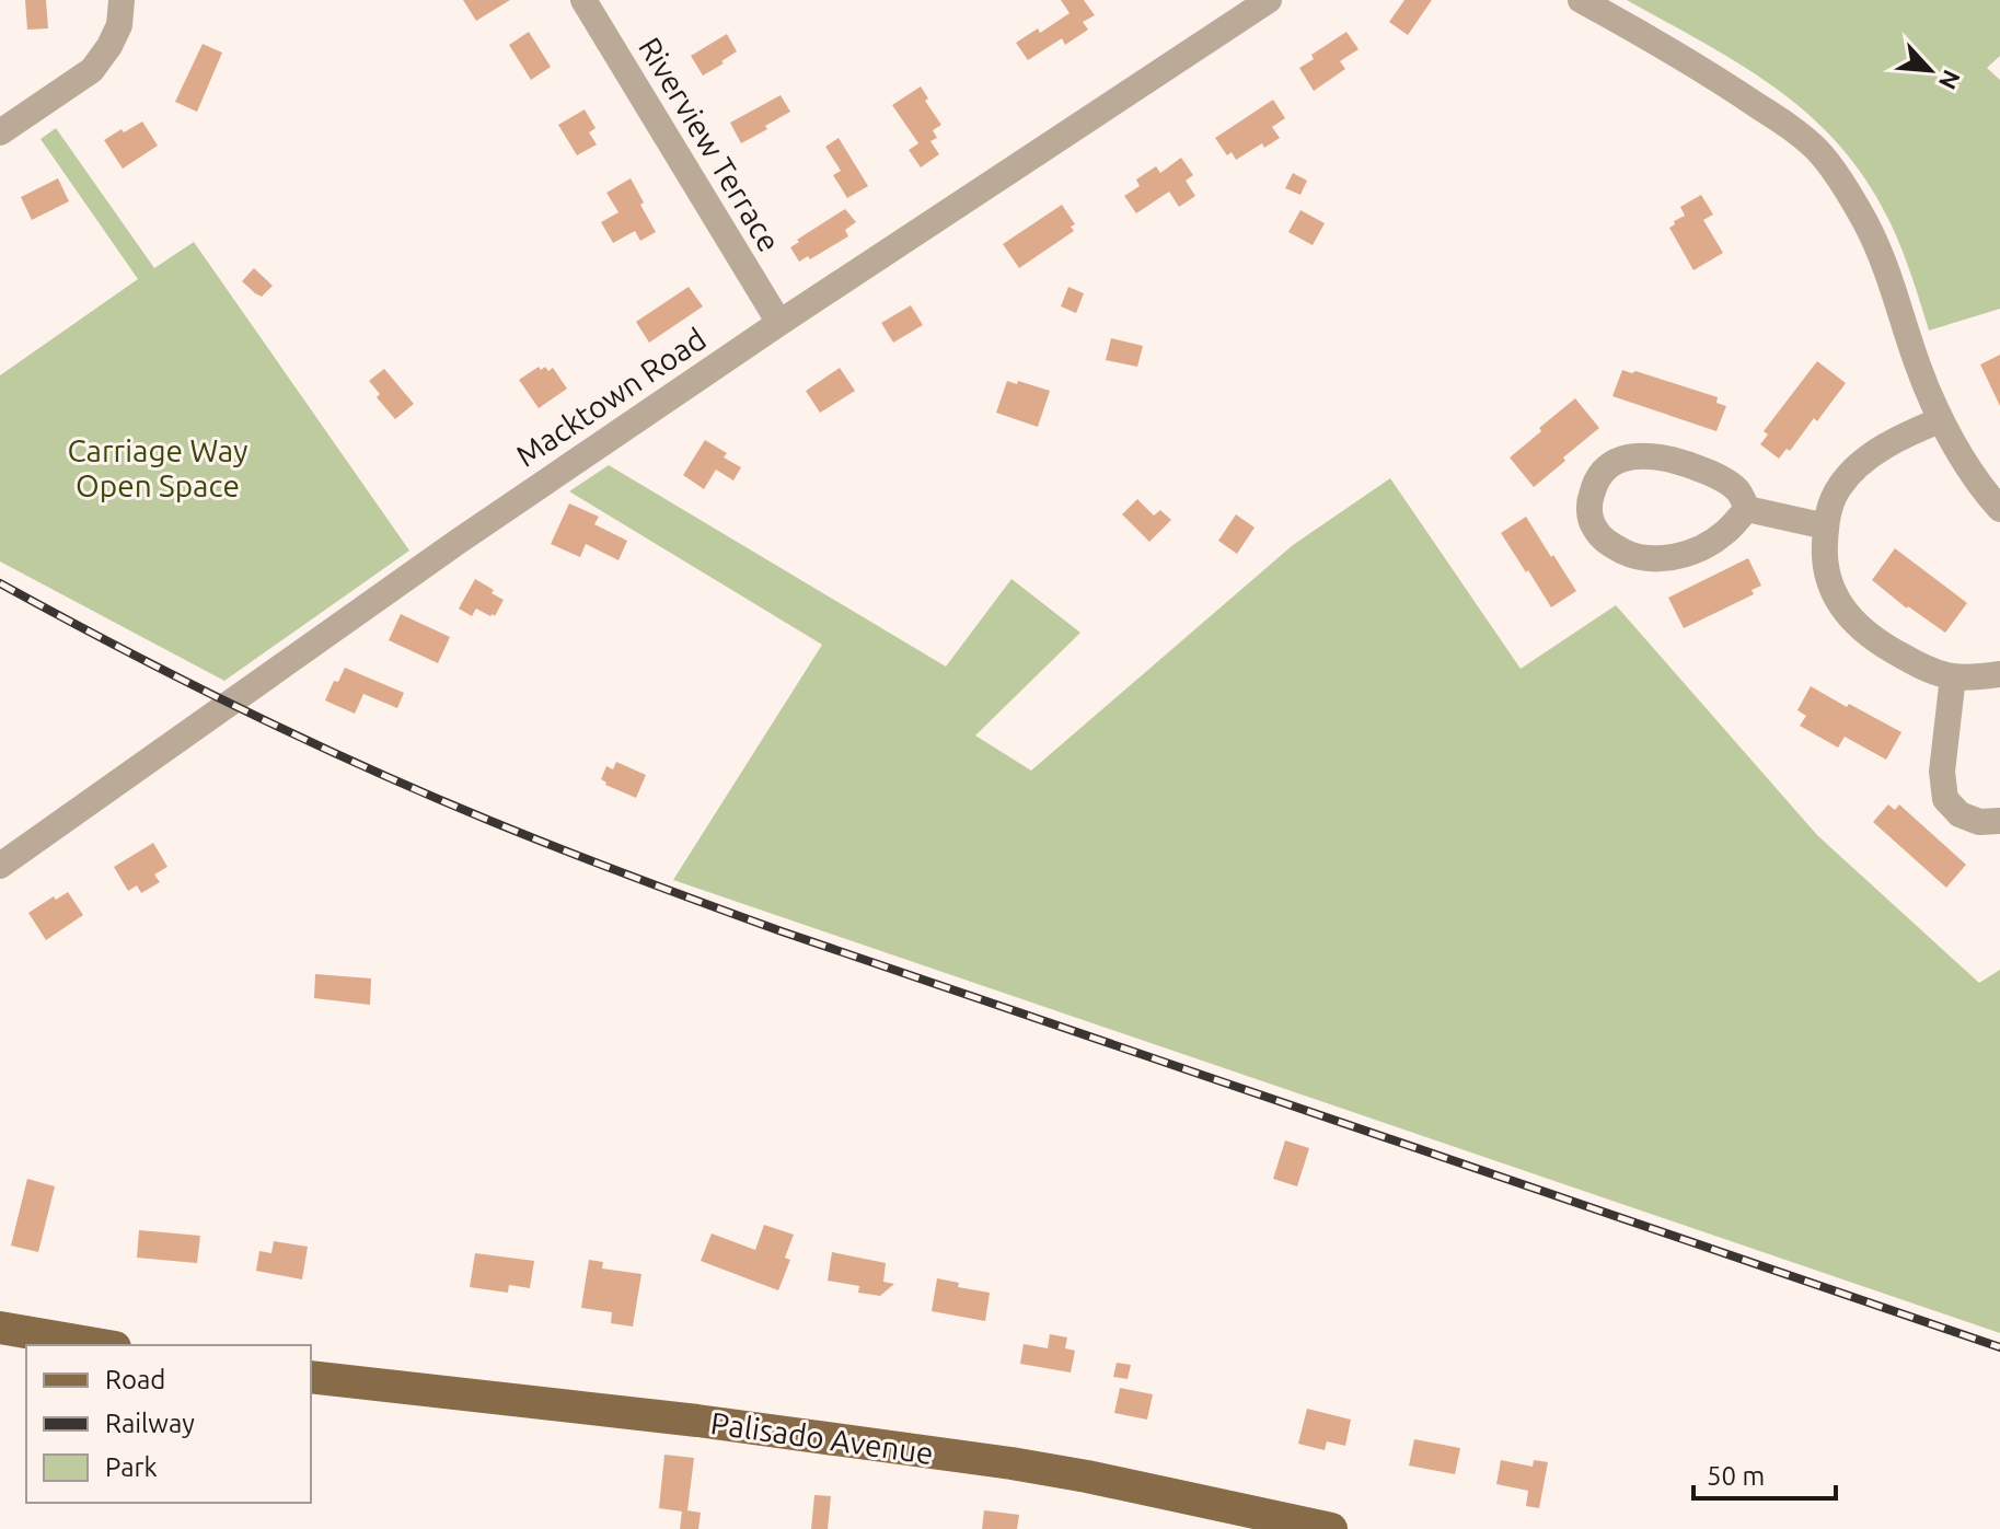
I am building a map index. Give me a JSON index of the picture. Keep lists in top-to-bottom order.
{
  "streets": {
    "main road": ["Palisado Avenue"],
    "street": ["Riverview Terrace", "Macktown Road"]
  },
  "crossings": [
    ["Riverview Terrace", "Macktown Road"]
  ],
  "parks": ["Carriage Way Open Space"],
  "legend": ["Road", "Railway", "Park"],
  "scale_bar": "50 m",
  "north": "bottom right"
}
